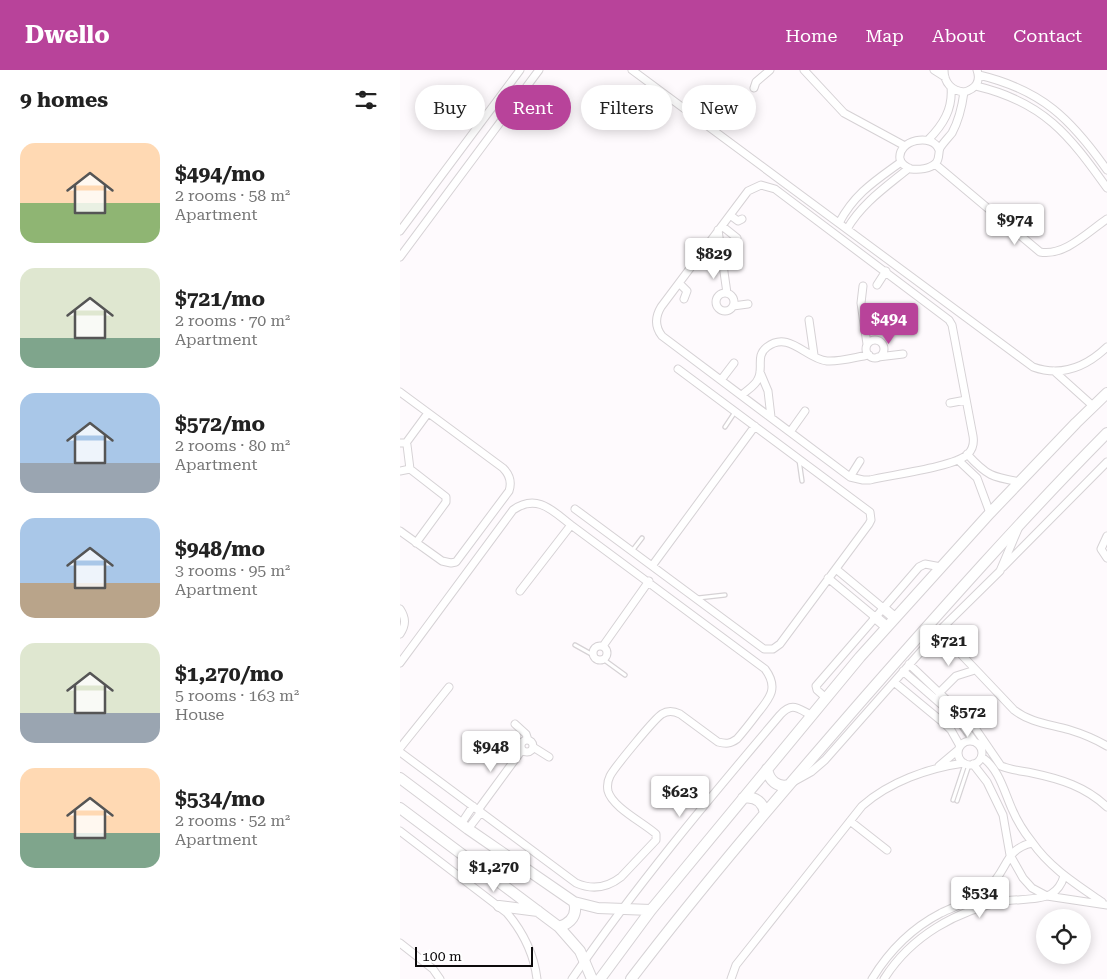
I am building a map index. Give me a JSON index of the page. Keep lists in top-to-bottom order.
{
  "scale_bar": "100 m",
  "page": {
    "header": "Dwello",
    "nav": [
      "Home",
      "Map",
      "About",
      "Contact"
    ],
    "heading": "9 homes",
    "chip": [
      "Buy",
      "Rent",
      "Filters",
      "New"
    ],
    "list": [
      {
        "name": "$494/mo",
        "note": "2 rooms · 58 m² · Apartment"
      },
      {
        "name": "$721/mo",
        "note": "2 rooms · 70 m² · Apartment"
      },
      {
        "name": "$572/mo",
        "note": "2 rooms · 80 m² · Apartment"
      },
      {
        "name": "$948/mo",
        "note": "3 rooms · 95 m² · Apartment"
      },
      {
        "name": "$1,270/mo",
        "note": "5 rooms · 163 m² · House"
      },
      {
        "name": "$534/mo",
        "note": "2 rooms · 52 m² · Apartment"
      }
    ],
    "price": [
      "$974",
      "$829",
      "$494",
      "$721",
      "$572",
      "$948",
      "$623",
      "$1,270",
      "$534"
    ],
    "scale": "100 m"
  }
}
